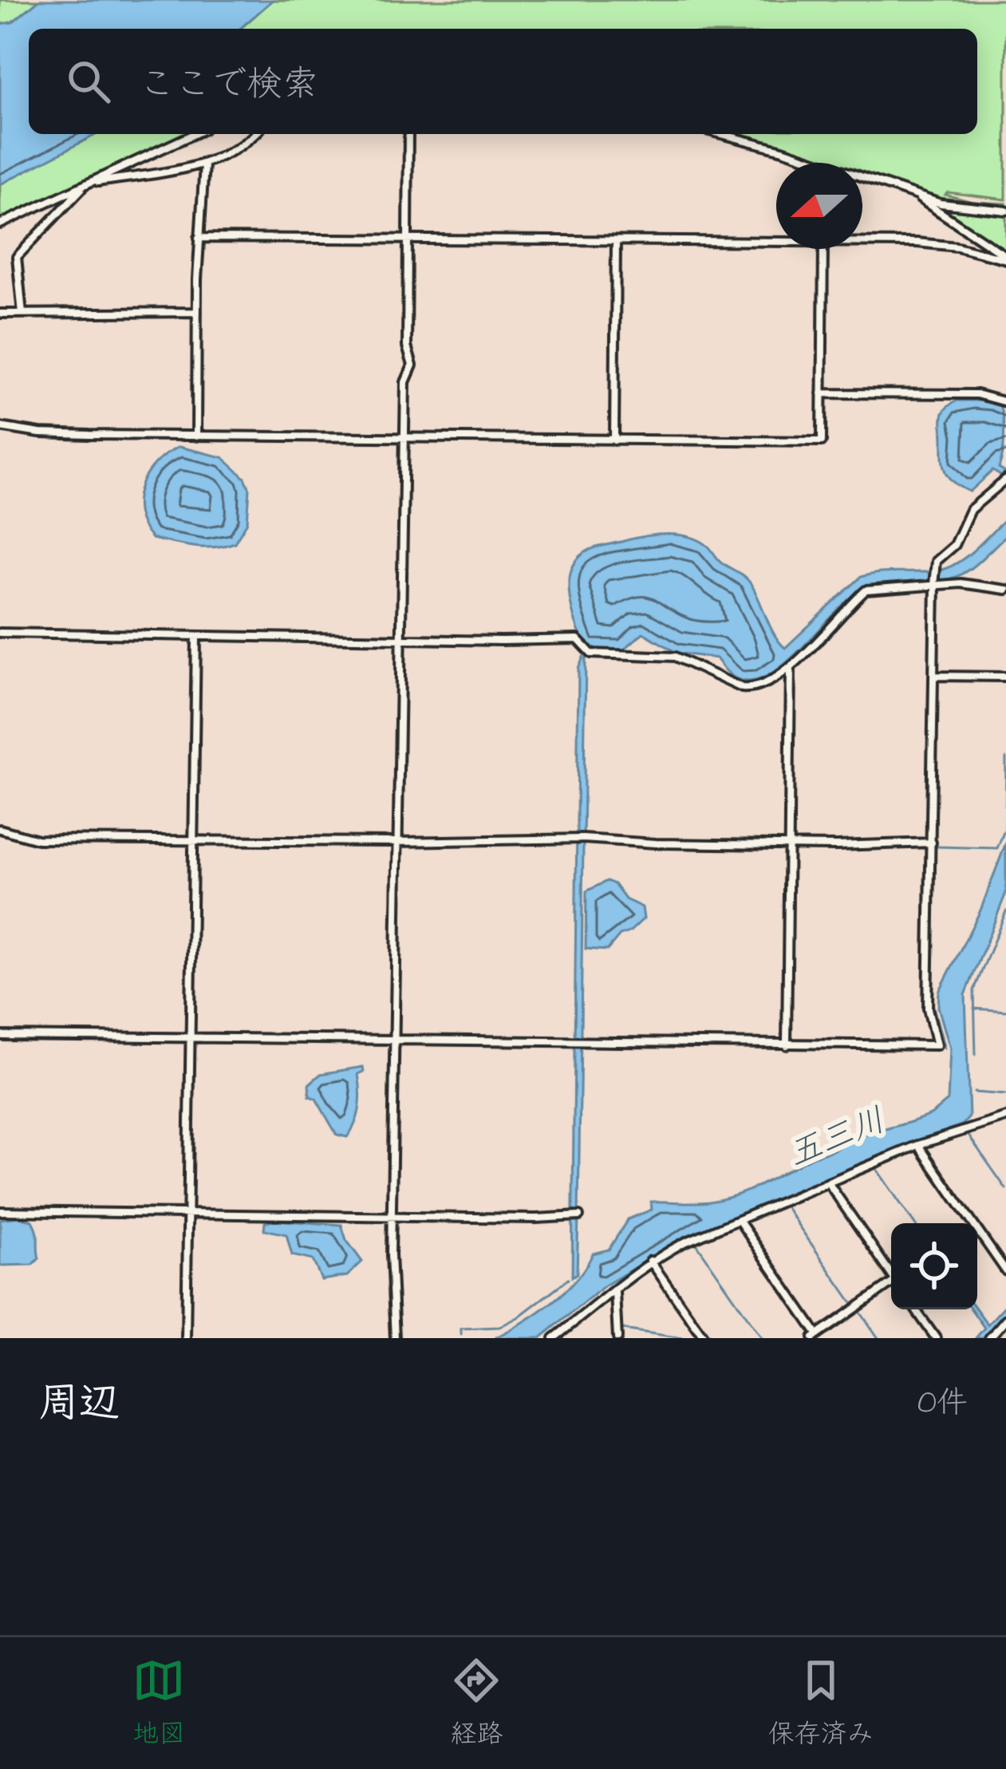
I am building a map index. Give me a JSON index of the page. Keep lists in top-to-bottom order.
{
  "water": ["五三川"],
  "north": "left",
  "page": {
    "search": "ここで検索",
    "heading": ["周辺", "0件"],
    "nav": ["地図", "経路", "保存済み"]
  }
}
